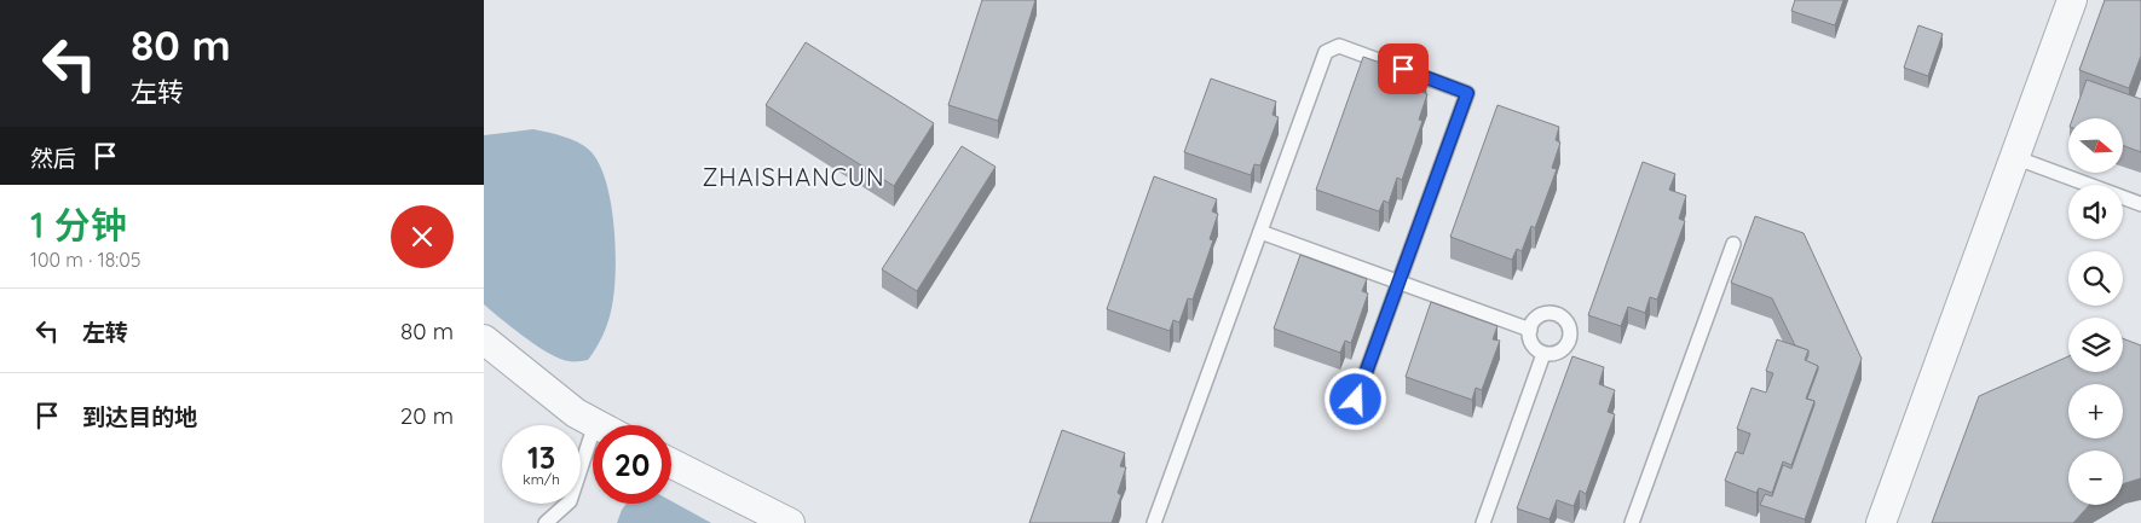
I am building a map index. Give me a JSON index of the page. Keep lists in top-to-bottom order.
{
  "districts": ["ZHAISHANCUN"],
  "north": "right",
  "page": {
    "turn": ["80 m", "左转"],
    "map_buttons": ["+", "−"],
    "then": "然后",
    "heading": ["1 分钟", "100 m · 18:05"],
    "list": [
      {
        "name": "左转",
        "value": "80 m"
      },
      {
        "name": "到达目的地",
        "value": "20 m"
      }
    ],
    "speed": "13 km/h",
    "limit": "20"
  }
}
